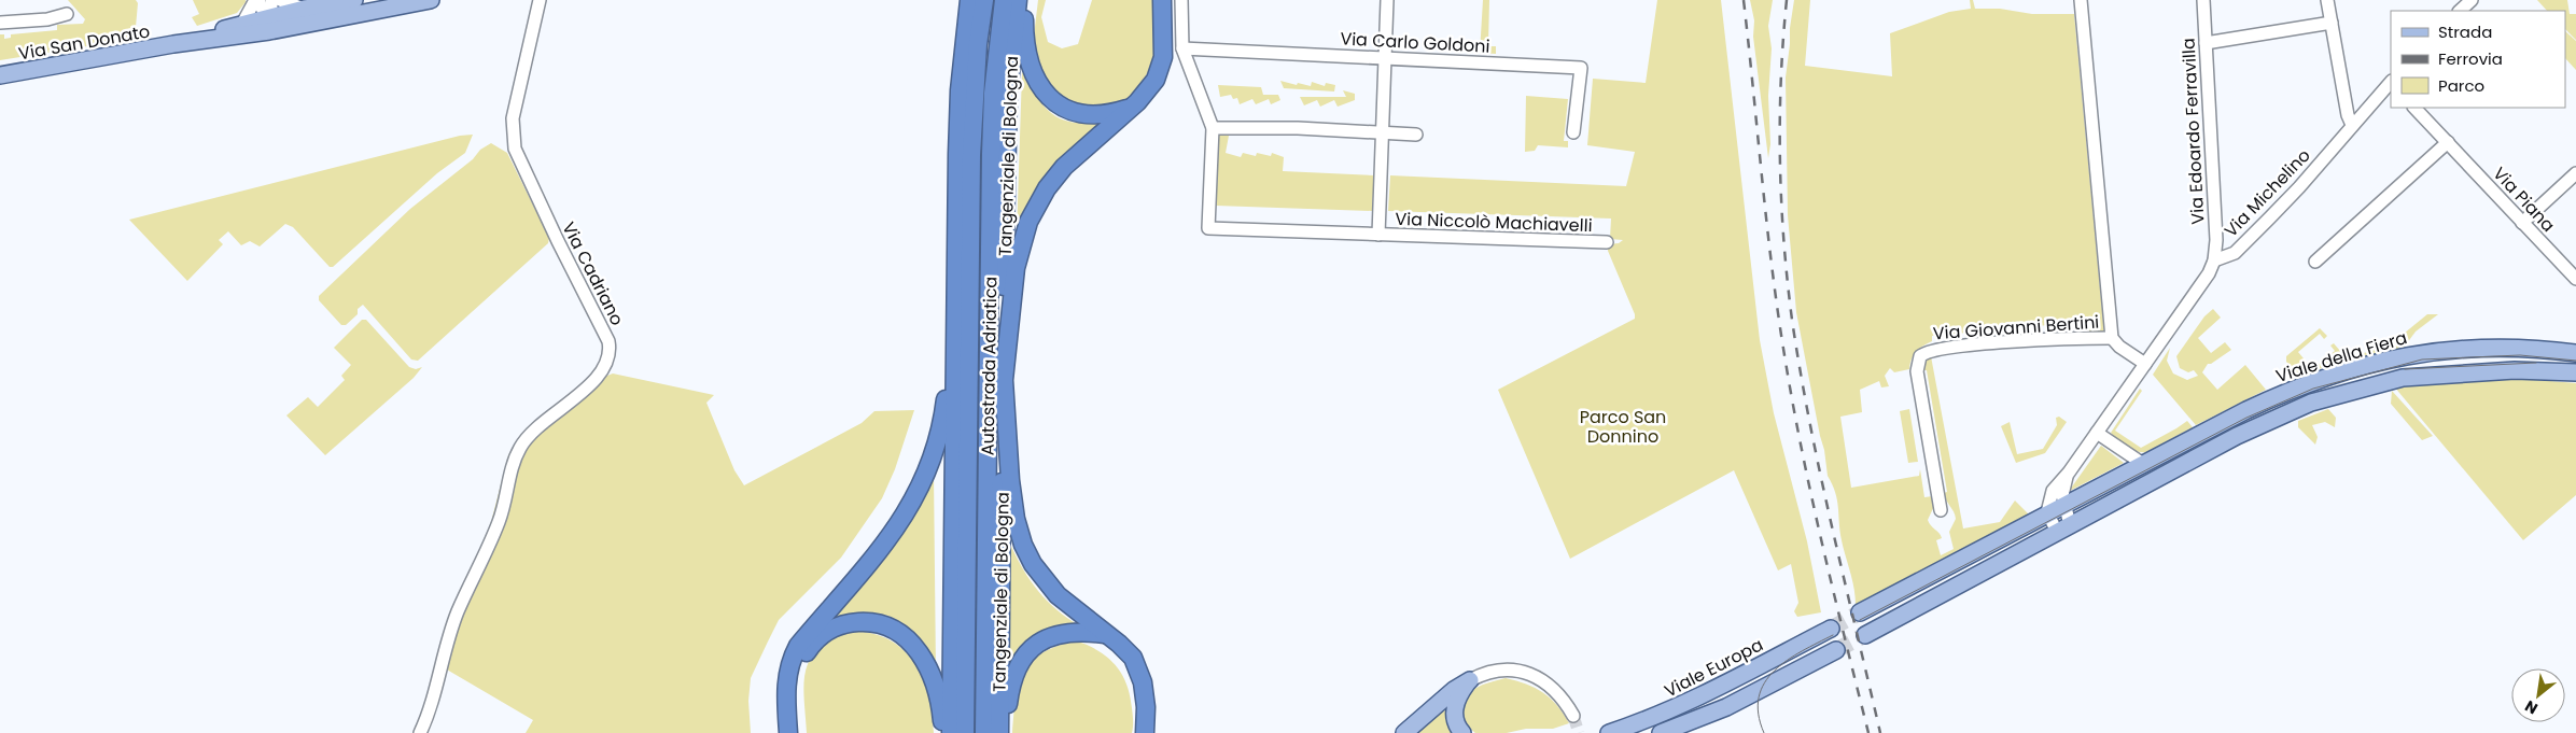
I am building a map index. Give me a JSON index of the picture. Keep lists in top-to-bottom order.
{
  "streets": {
    "highway": ["Tangenziale di Bologna", "Autostrada Adriatica"],
    "main road": ["Via San Donato", "Viale della Fiera", "Viale Europa"],
    "street": [
      "Via Carlo Goldoni",
      "Via Edoardo Ferravilla",
      "Via Michelino",
      "Via Piana",
      "Via Niccolò Machiavelli",
      "Via Cadriano",
      "Via Giovanni Bertini"
    ]
  },
  "crossings": [
    ["Via Carlo Goldoni", "Via Niccolò Machiavelli"],
    ["Via Edoardo Ferravilla", "Via Michelino"]
  ],
  "parks": ["Parco San Donnino"],
  "legend": ["Strada", "Ferrovia", "Parco"],
  "north": "bottom left"
}
